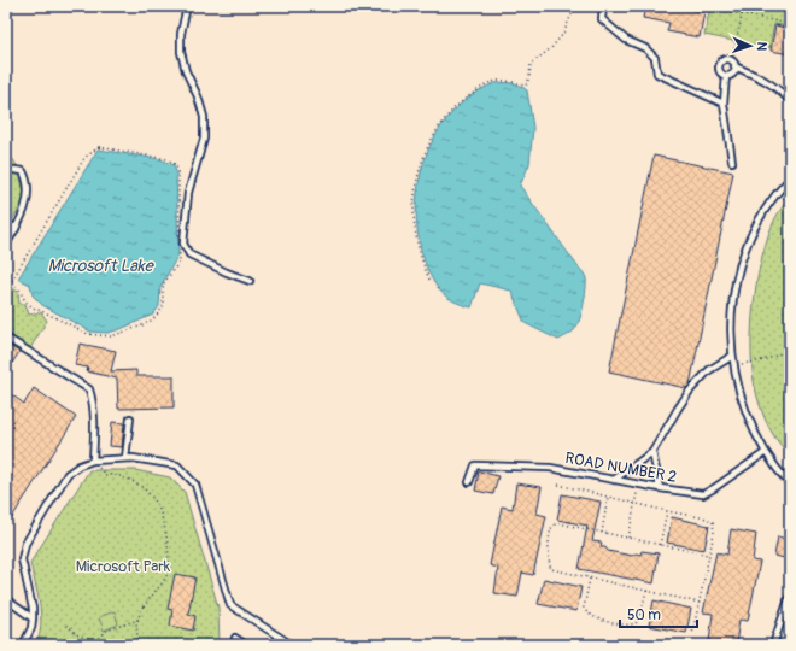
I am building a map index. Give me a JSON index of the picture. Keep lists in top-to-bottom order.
{
  "streets": {
    "lane": ["ROAD NUMBER 2"]
  },
  "water": ["Microsoft Lake"],
  "parks": ["Microsoft Park"],
  "scale_bar": "50 m",
  "north": "right"
}
